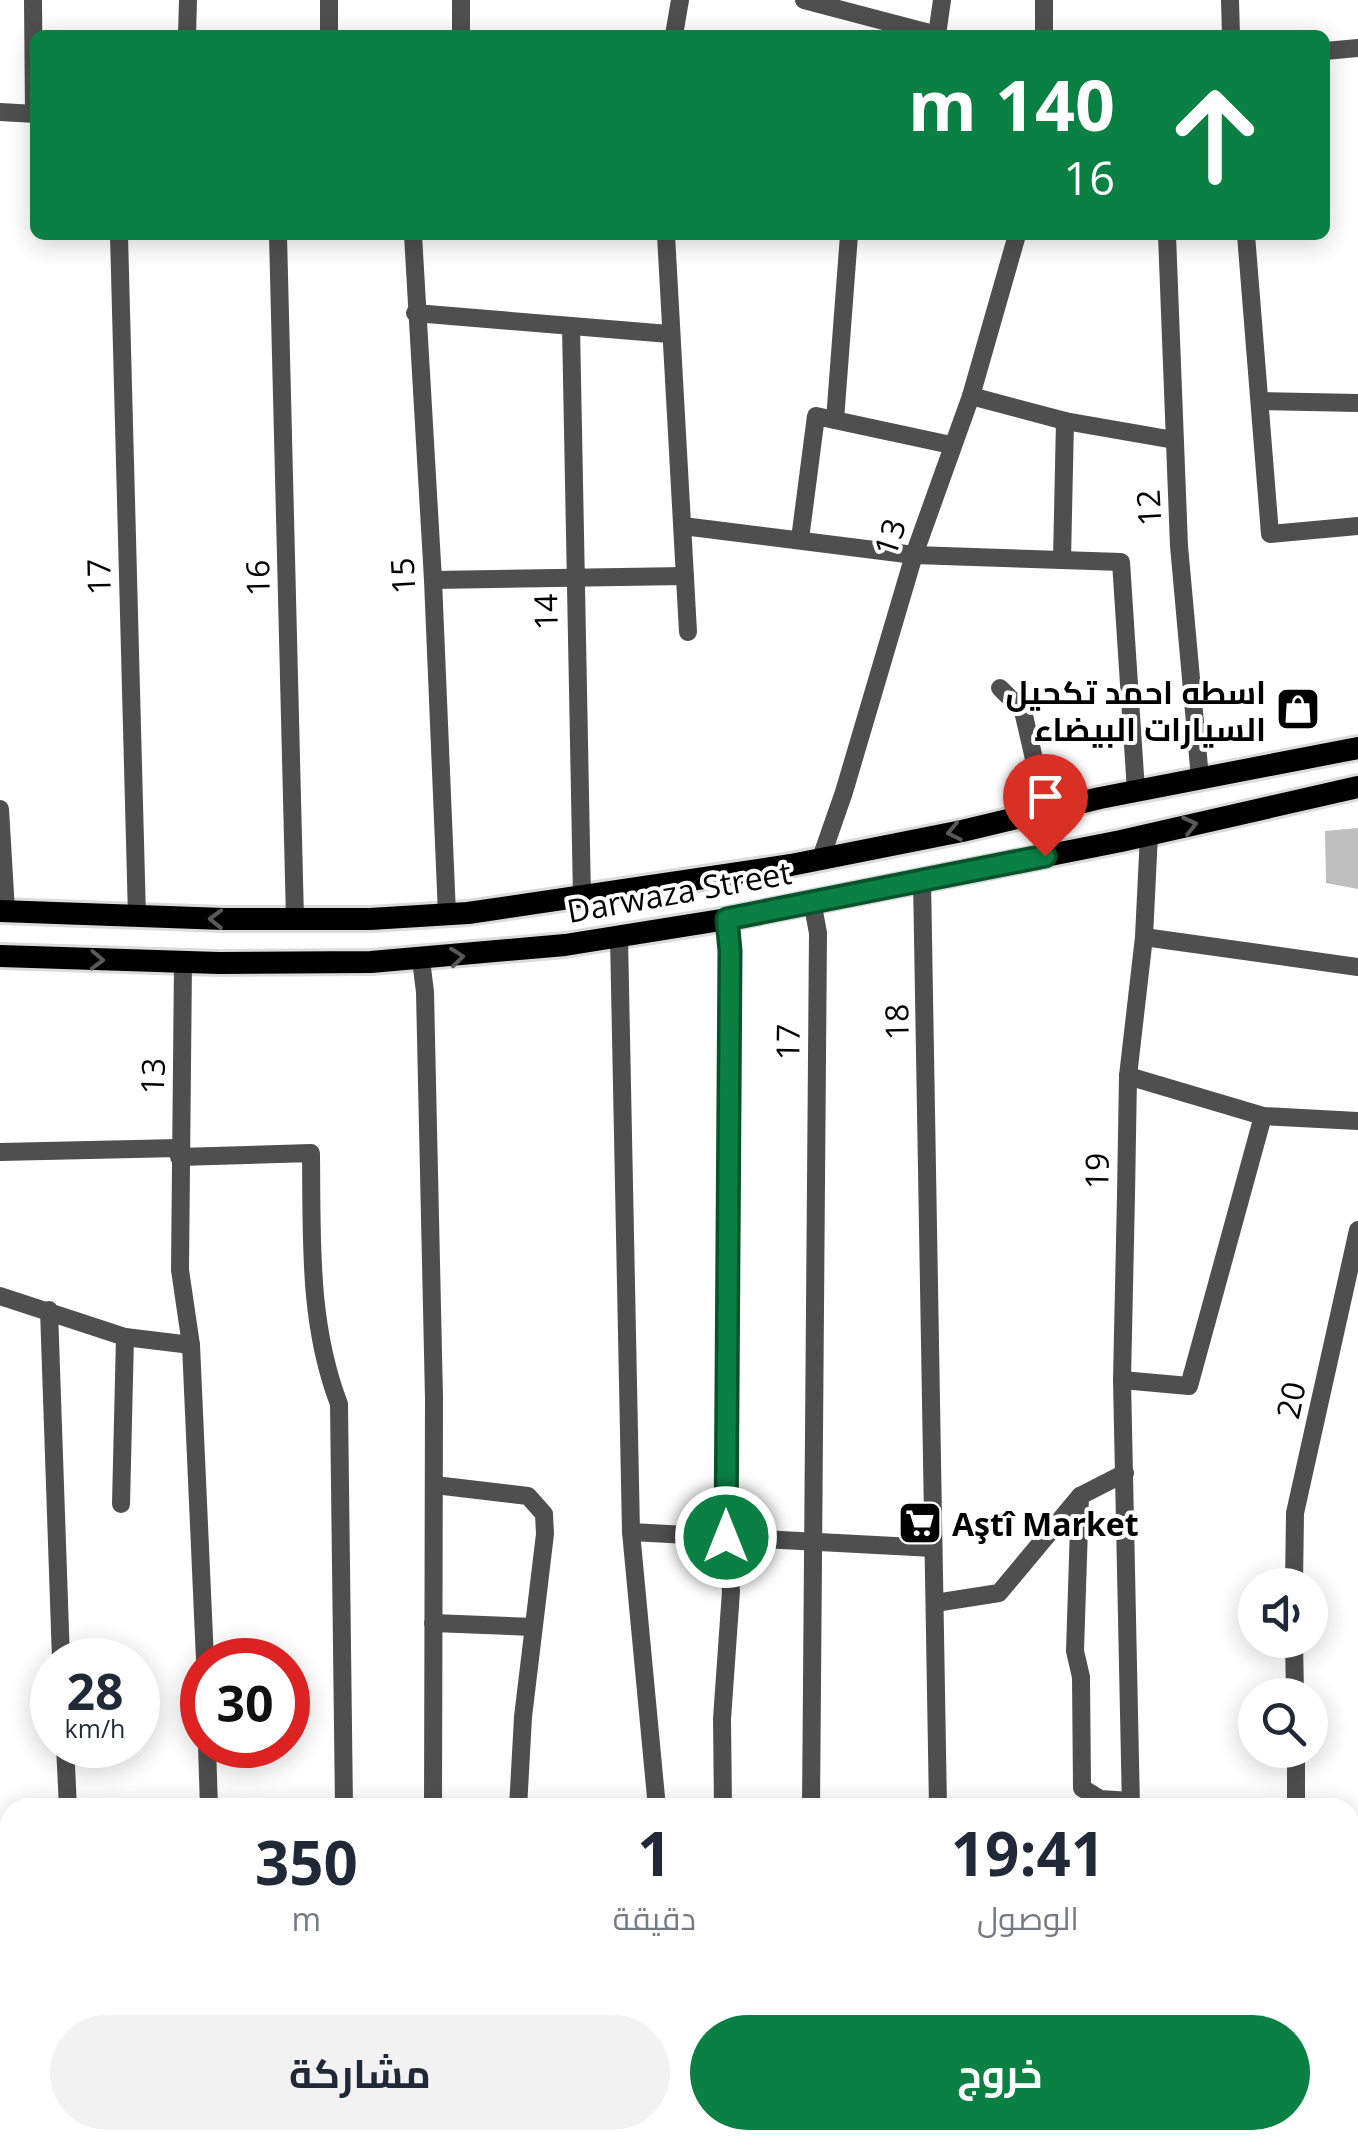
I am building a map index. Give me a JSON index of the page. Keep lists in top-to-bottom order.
{
  "streets": {
    "main road": ["Darwaza Street"],
    "street": [
      "12",
      "13",
      "15",
      "17",
      "16",
      "14",
      "18",
      "19",
      "20"
    ]
  },
  "crossings": [
    ["12", "Darwaza Street"],
    ["13", "Darwaza Street"],
    ["15", "Darwaza Street"],
    ["17", "Darwaza Street"],
    ["16", "Darwaza Street"],
    ["14", "Darwaza Street"],
    ["Darwaza Street", "18"],
    ["Darwaza Street", "19"]
  ],
  "places": {
    "shop": ["اسطه احمد تكحيل السيارات البيضاء"],
    "supermarket": ["Aştî Market"]
  },
  "page": {
    "turn": ["140 m", "16"],
    "speed": "28 km/h",
    "limit": "30",
    "eta": [
      "19:41",
      "الوصول",
      "1",
      "دقيقة",
      "350",
      "m"
    ],
    "buttons": ["خروج", "مشاركة"]
  }
}
